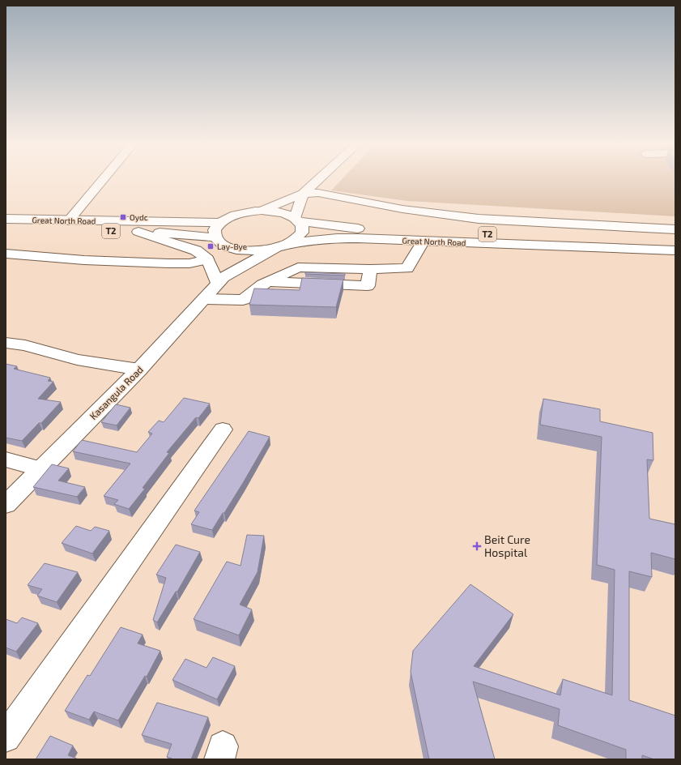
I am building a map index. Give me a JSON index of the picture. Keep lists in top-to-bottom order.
{
  "streets": {
    "main road": ["Great North Road", "T2", "Kasangula Road"]
  },
  "crossings": [
    ["Great North Road", "T2"],
    ["T2", "Kasangula Road"]
  ],
  "places": {
    "transit": ["Oydc", "Lay-Bye"],
    "health": ["Beit Cure Hospital"]
  }
}
